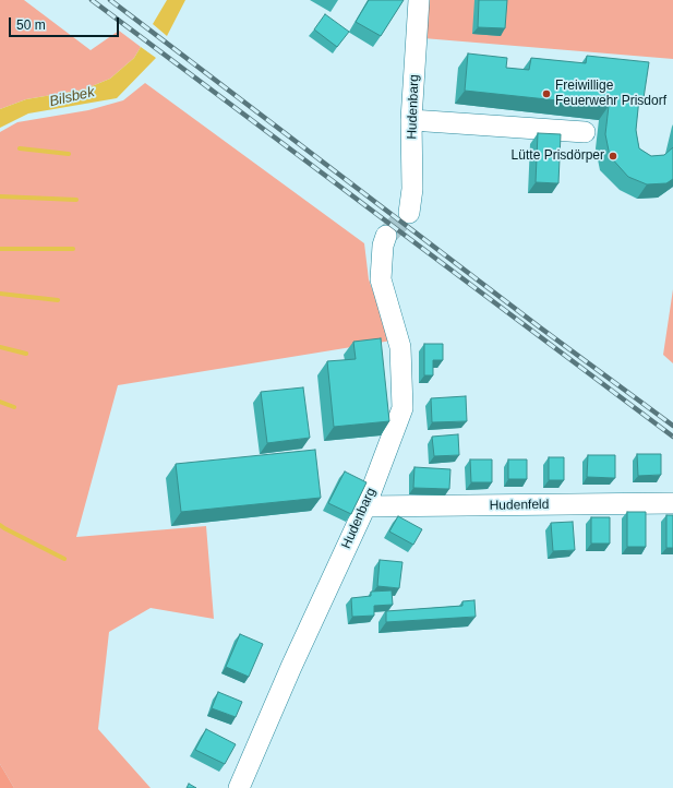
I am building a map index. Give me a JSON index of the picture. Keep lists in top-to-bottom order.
{
  "streets": {
    "street": ["Hudenbarg", "Hudenfeld"]
  },
  "crossings": [
    ["Hudenbarg", "Hudenfeld"]
  ],
  "water": ["Bilsbek"],
  "places": ["Freiwillige Feuerwehr Prisdorf", "Lütte Prisdörper"],
  "scale_bar": "50 m"
}
